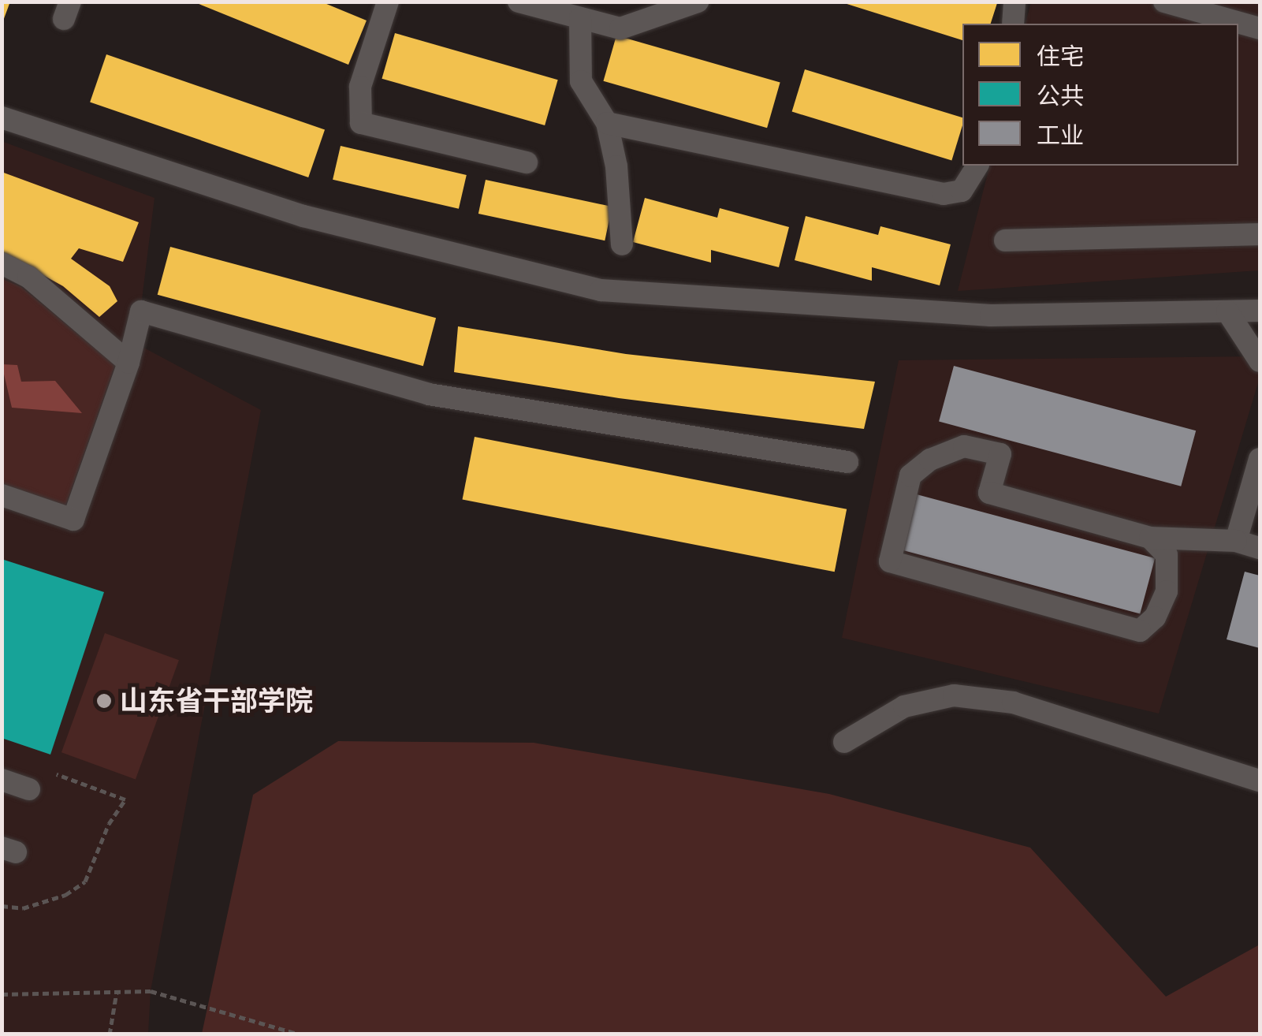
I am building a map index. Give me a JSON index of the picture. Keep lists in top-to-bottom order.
{
  "places": ["山东省干部学院"],
  "legend": ["住宅", "公共", "工业"]
}
